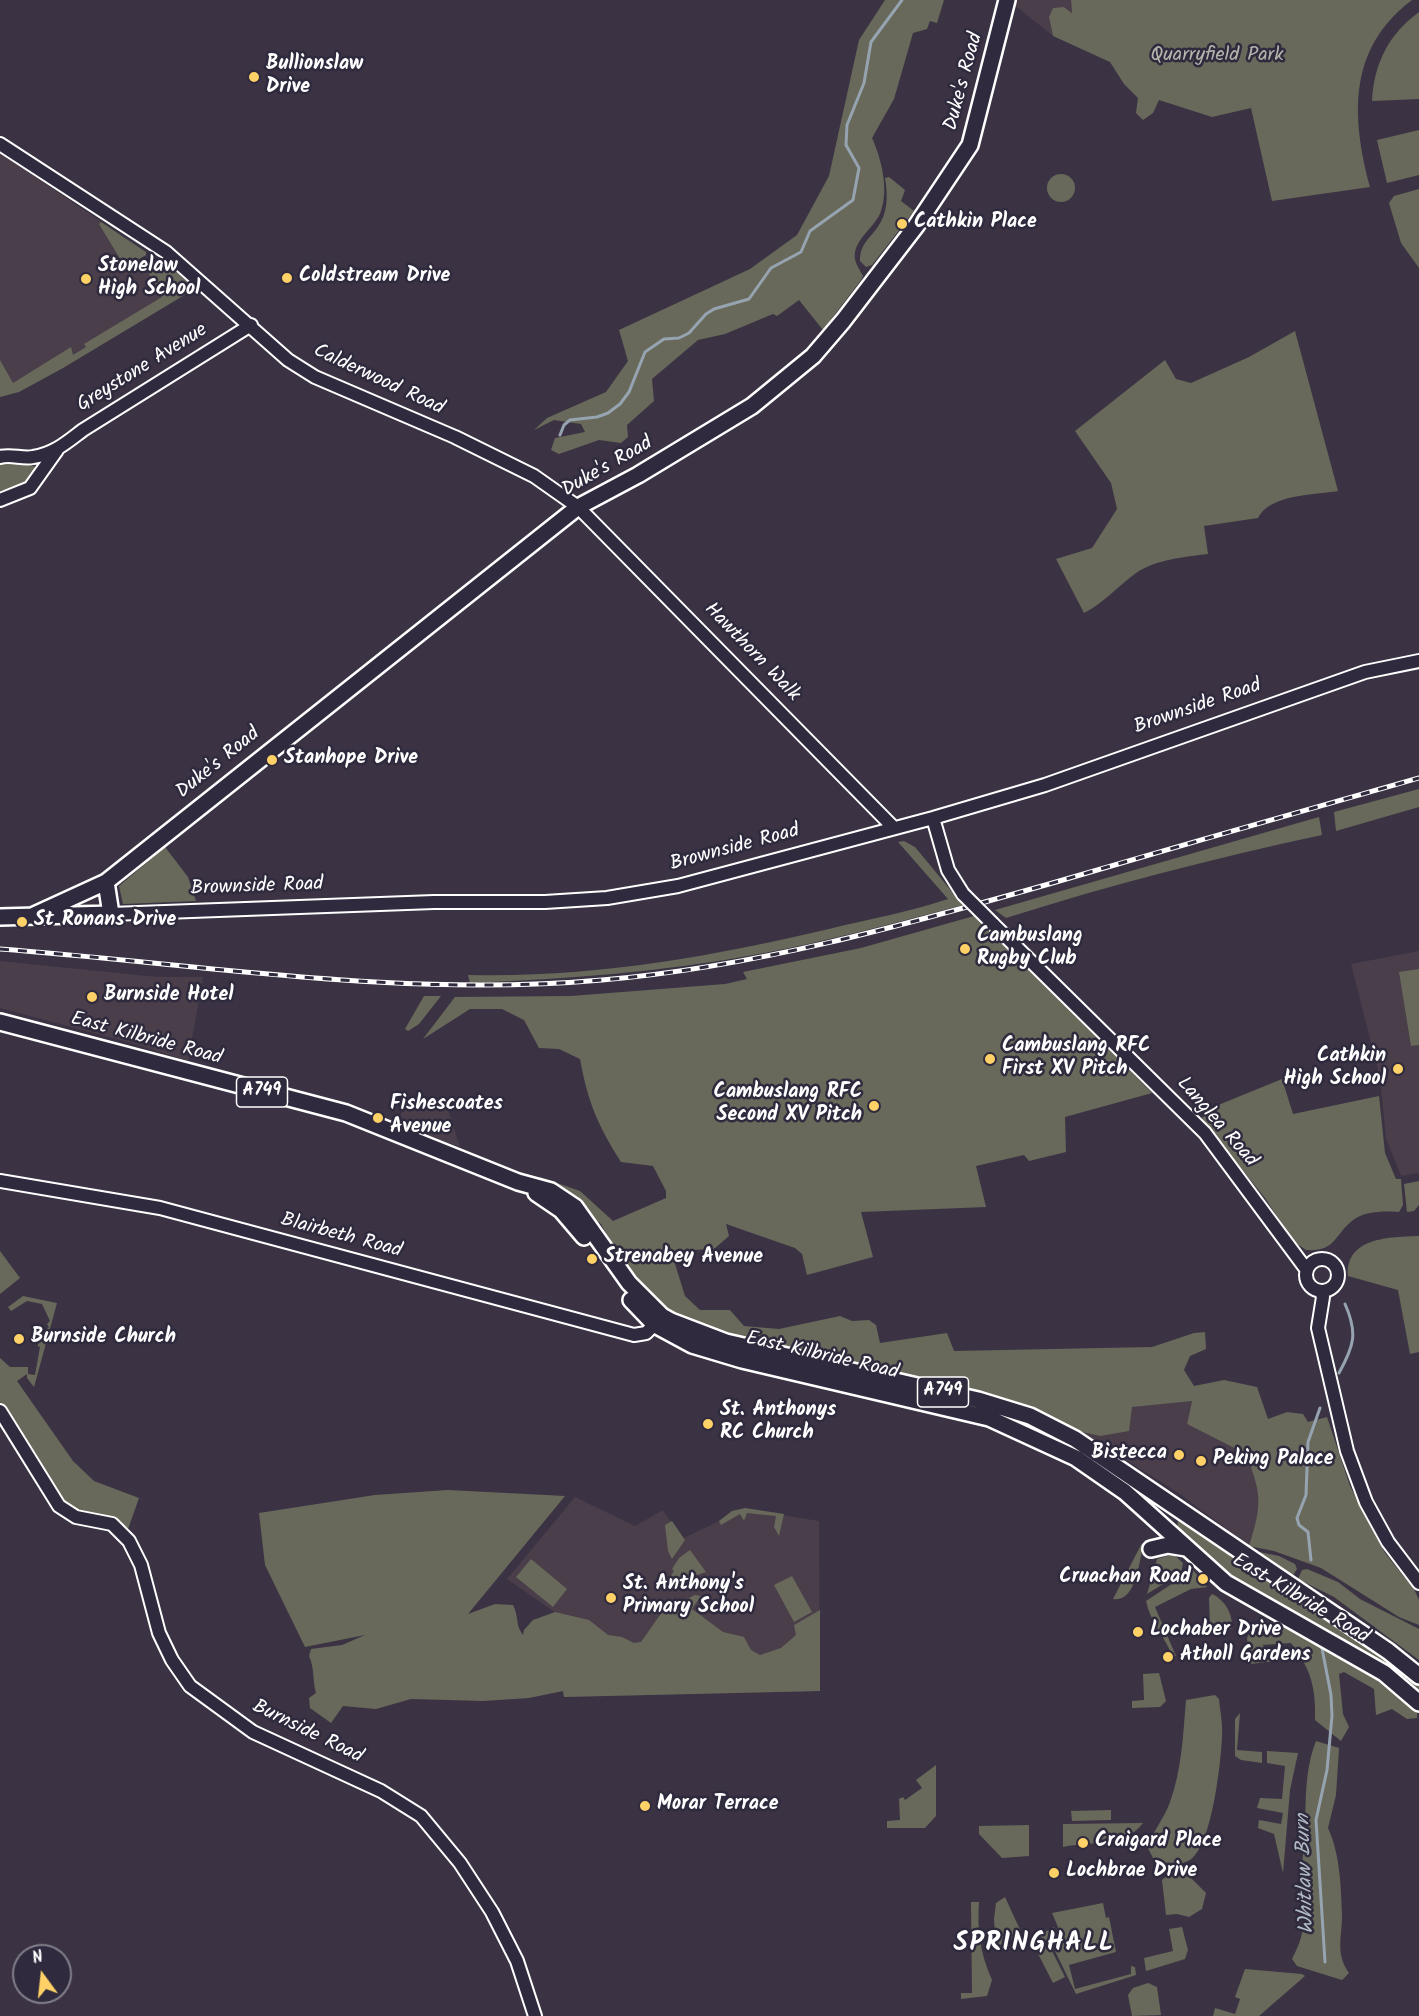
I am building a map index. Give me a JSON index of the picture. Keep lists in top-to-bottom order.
{
  "streets": {
    "main road": [
      "Duke's Road",
      "Brownside Road",
      "East Kilbride Road",
      "A749"
    ],
    "street": [
      "Greystone Avenue",
      "Calderwood Road",
      "Hawthorn Walk",
      "Langlea Road",
      "Blairbeth Road",
      "Burnside Road"
    ]
  },
  "crossings": [
    ["Duke's Road", "Calderwood Road"],
    ["Duke's Road", "Hawthorn Walk"],
    ["Duke's Road", "Brownside Road"],
    ["Greystone Avenue", "Calderwood Road"],
    ["Calderwood Road", "Hawthorn Walk"],
    ["Hawthorn Walk", "Brownside Road"],
    ["Brownside Road", "Langlea Road"],
    ["East Kilbride Road", "Blairbeth Road"]
  ],
  "districts": ["SPRINGHALL"],
  "water": ["Whitlaw Burn"],
  "parks": ["Quarryfield Park"],
  "places": [
    "Bullionslaw Drive",
    "Cathkin Place",
    "Coldstream Drive",
    "Stonelaw High School",
    "Stanhope Drive",
    "St Ronans Drive",
    "Cambuslang Rugby Club",
    "Burnside Hotel",
    "Cambuslang RFC First XV Pitch",
    "Cathkin High School",
    "Cambuslang RFC Second XV Pitch",
    "Fishescoates Avenue",
    "Strenabey Avenue",
    "Burnside Church",
    "St. Anthonys RC Church",
    "Bistecca",
    "Peking Palace",
    "Cruachan Road",
    "St. Anthony's Primary School",
    "Lochaber Drive",
    "Atholl Gardens",
    "Morar Terrace",
    "Craigard Place",
    "Lochbrae Drive"
  ],
  "north": "top"
}
